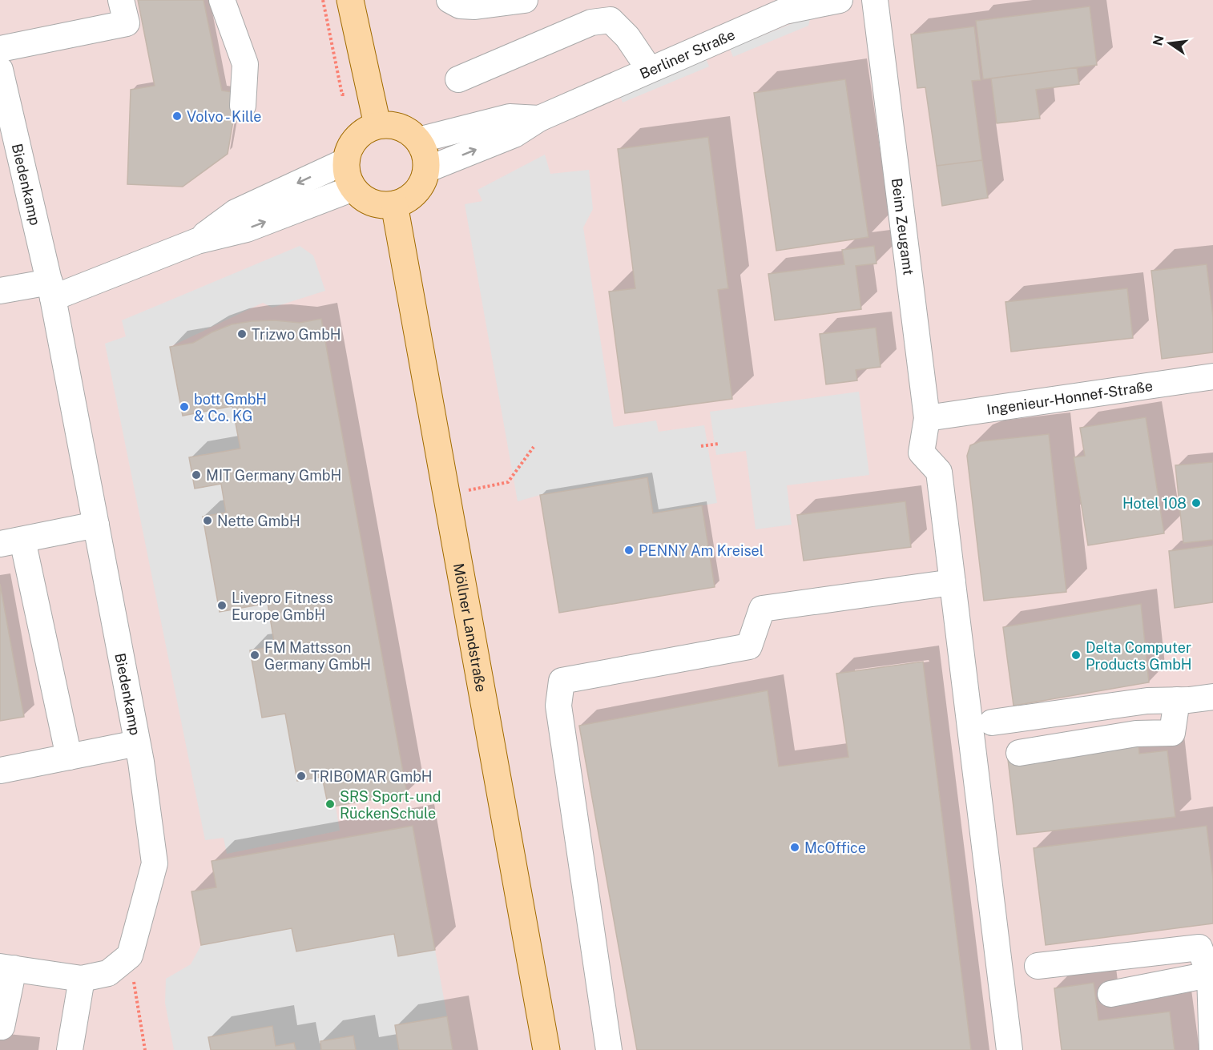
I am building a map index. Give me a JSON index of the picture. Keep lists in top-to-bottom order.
{
  "streets": {
    "main road": ["Möllner Landstraße"],
    "street": [
      "Berliner Straße",
      "Biedenkamp",
      "Beim Zeugamt",
      "Ingenieur-Honnef-Straße"
    ]
  },
  "crossings": [
    ["Berliner Straße", "Möllner Landstraße"],
    ["Beim Zeugamt", "Ingenieur-Honnef-Straße"]
  ],
  "places": [
    "Volvo - Kille",
    "Trizwo GmbH",
    "bott GmbH & Co. KG",
    "MIT Germany GmbH",
    "Hotel 108",
    "Nette GmbH",
    "PENNY Am Kreisel",
    "Livepro Fitness Europe GmbH",
    "FM Mattsson Germany GmbH",
    "Delta Computer Products GmbH",
    "TRIBOMAR GmbH",
    "SRS Sport- und RückenSchule",
    "McOffice"
  ],
  "north": "left"
}
